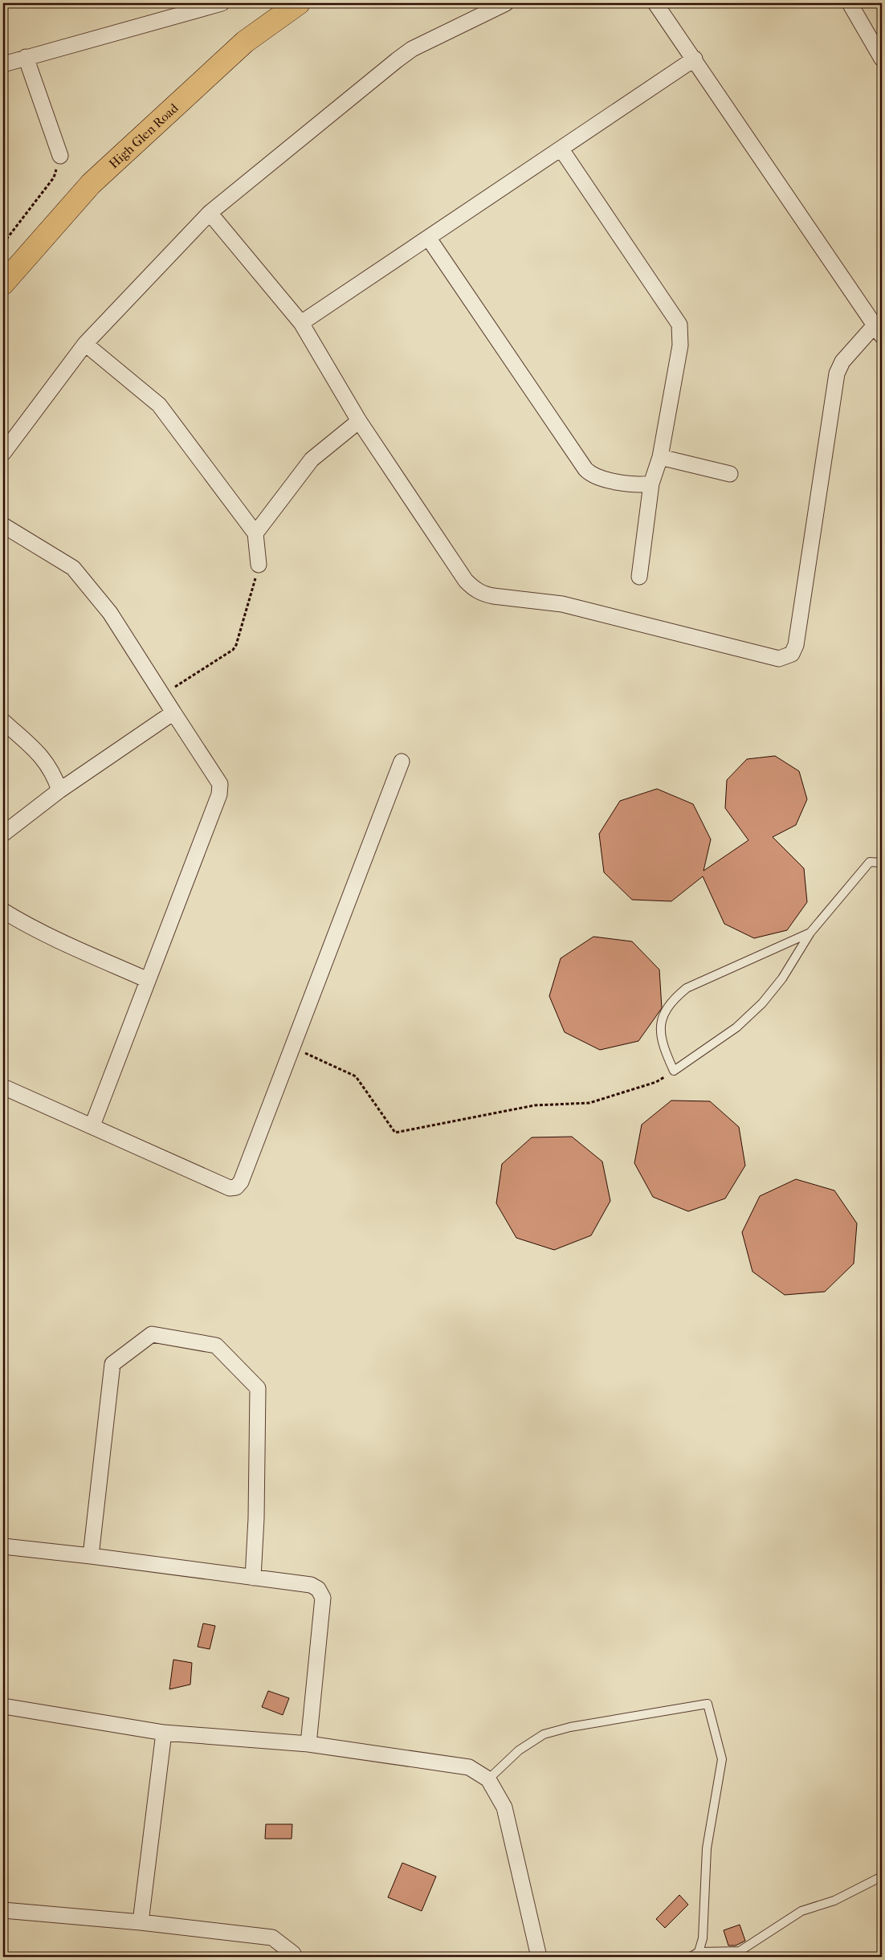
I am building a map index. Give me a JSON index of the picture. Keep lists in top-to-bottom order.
{
  "streets": {
    "main road": ["High Glen Road"]
  }
}
